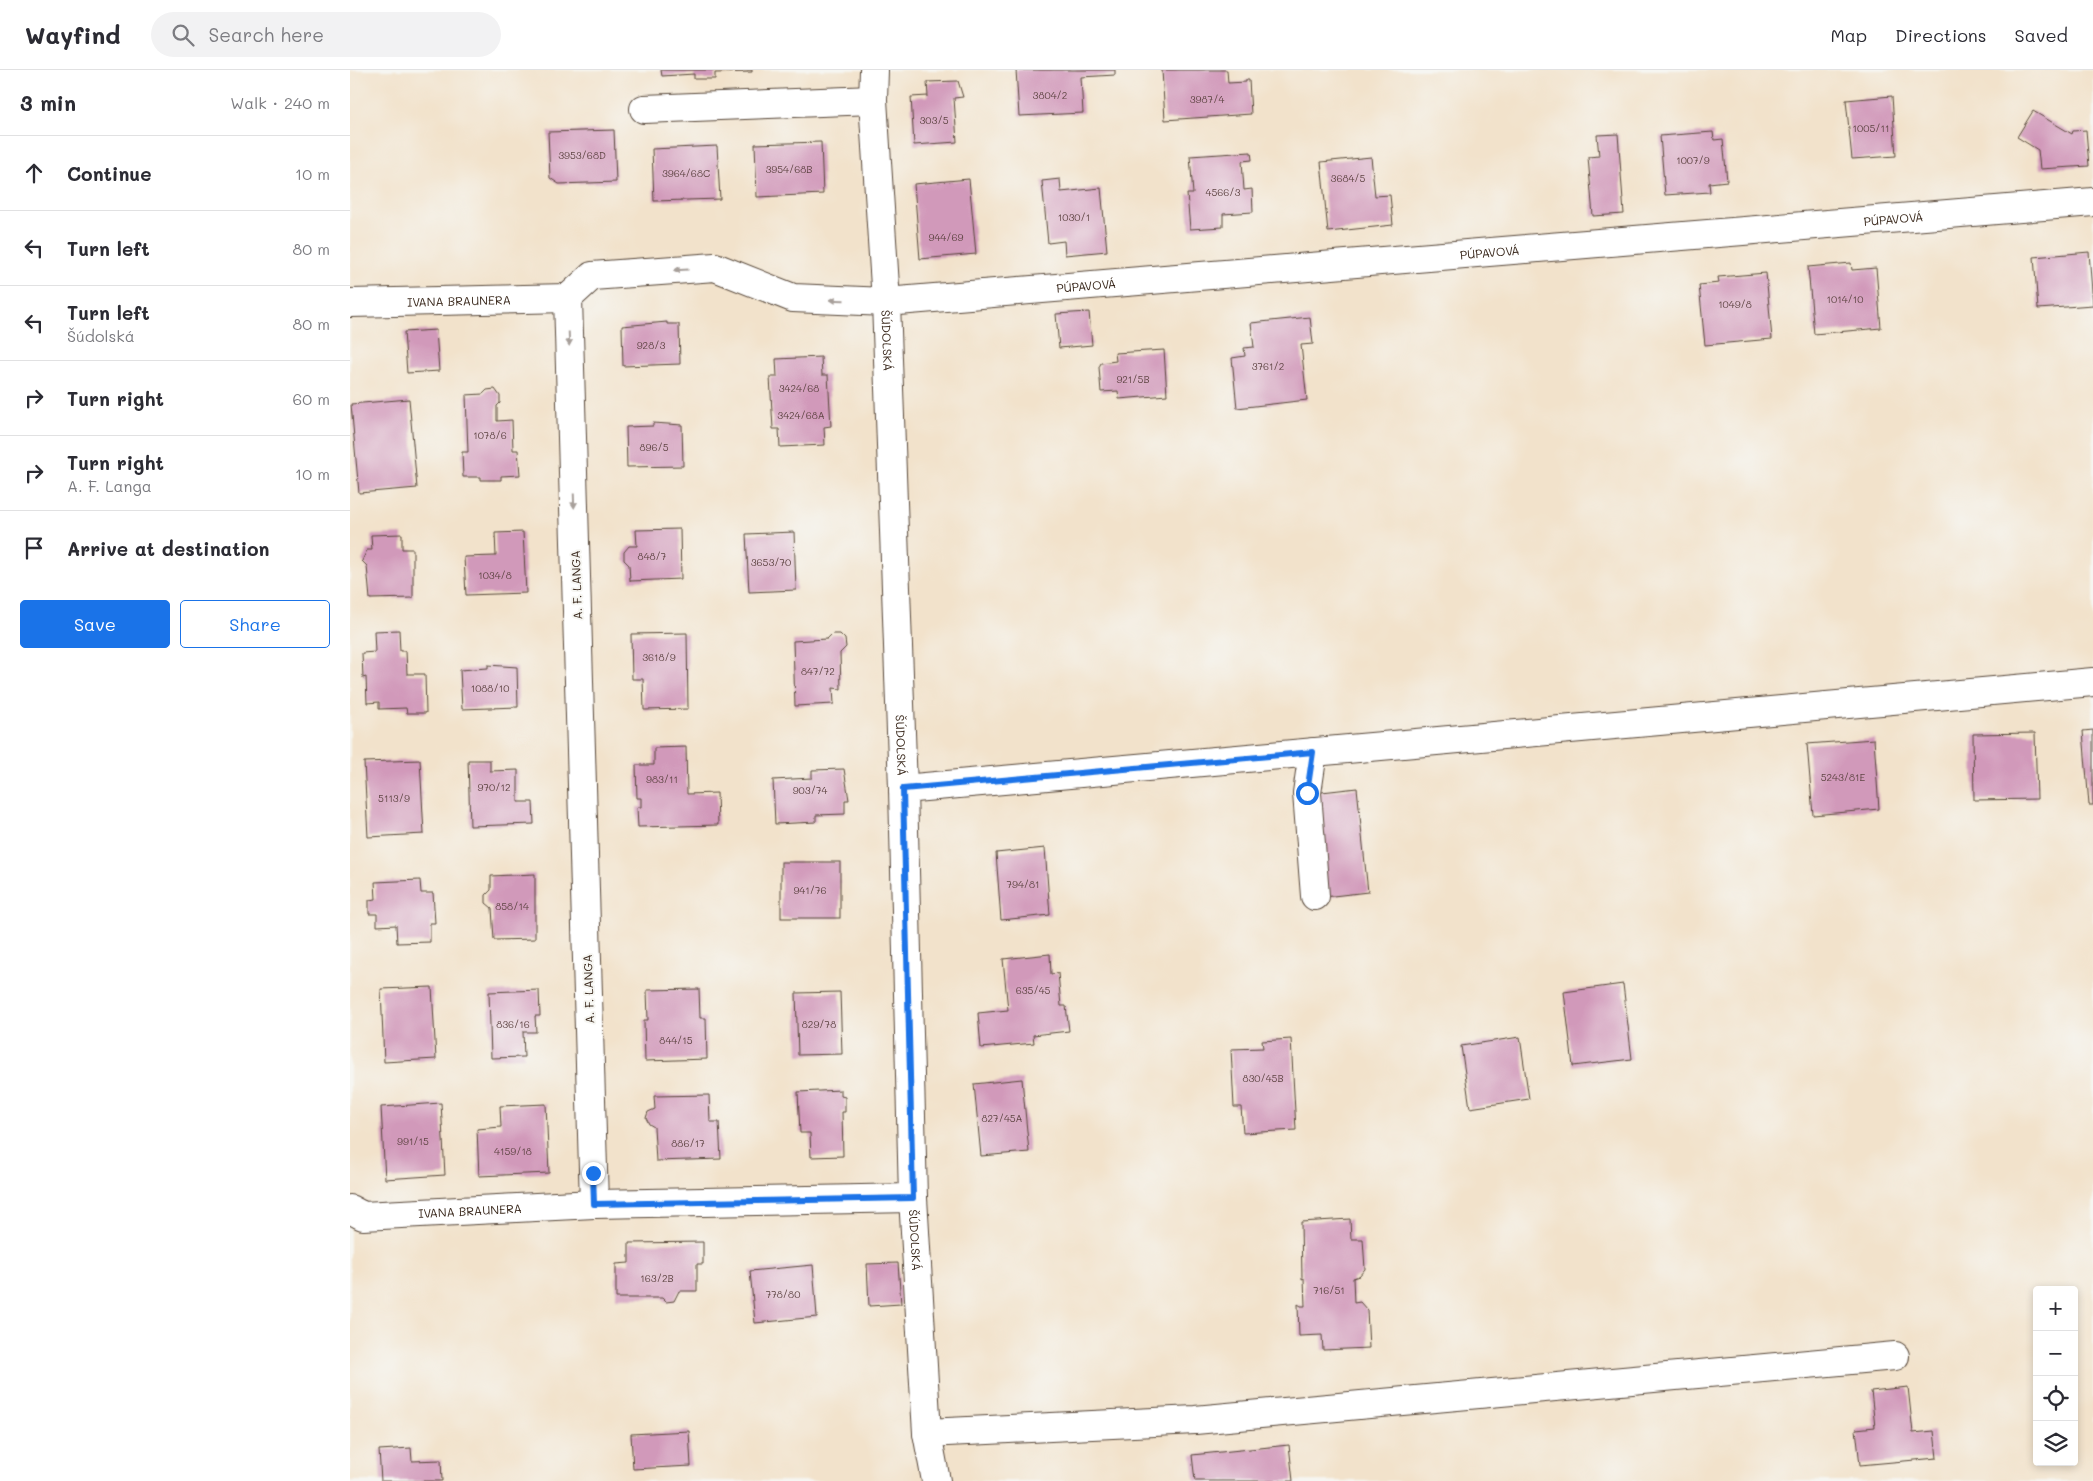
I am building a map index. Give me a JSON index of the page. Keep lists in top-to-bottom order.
{
  "streets": {
    "street": [
      "PÚPAVOVÁ",
      "IVANA BRAUNERA",
      "ŠÚDOLSKÁ",
      "A. F. LANGA"
    ]
  },
  "crossings": [
    ["PÚPAVOVÁ", "ŠÚDOLSKÁ"],
    ["IVANA BRAUNERA", "ŠÚDOLSKÁ"],
    ["IVANA BRAUNERA", "A. F. LANGA"]
  ],
  "one_way": ["A. F. LANGA"],
  "house_numbers": [
    "3804/2",
    "3987/4",
    "303/5",
    "1005/11",
    "3953/68D",
    "1007/9",
    "3954/68B",
    "3964/68C",
    "3684/5",
    "4566/3",
    "1030/1",
    "944/69",
    "1014/10",
    "1049/8",
    "928/3",
    "3761/2",
    "921/5B",
    "3424/68",
    "3424/68A",
    "1078/6",
    "896/5",
    "848/7",
    "3653/70",
    "1034/8",
    "3618/9",
    "847/72",
    "1088/10",
    "5243/81E",
    "983/11",
    "970/12",
    "903/74",
    "5113/9",
    "794/81",
    "941/76",
    "858/14",
    "635/45",
    "836/16",
    "829/78",
    "844/15",
    "830/45B",
    "827/45A",
    "991/15",
    "886/17",
    "4159/18",
    "163/2B",
    "716/51",
    "778/80"
  ],
  "page": {
    "header": "Wayfind",
    "search": "Search here",
    "nav": ["Map", "Directions", "Saved"],
    "heading": ["3 min", "Walk · 240 m"],
    "list": [
      ["Continue", "10 m"],
      ["Turn left", "80 m"],
      ["Turn left", "Šúdolská", "80 m"],
      ["Turn right", "60 m"],
      ["Turn right", "A. F. Langa", "10 m"],
      "Arrive at destination"
    ],
    "buttons": ["Save", "Share"],
    "map_buttons": ["+", "−"]
  }
}
